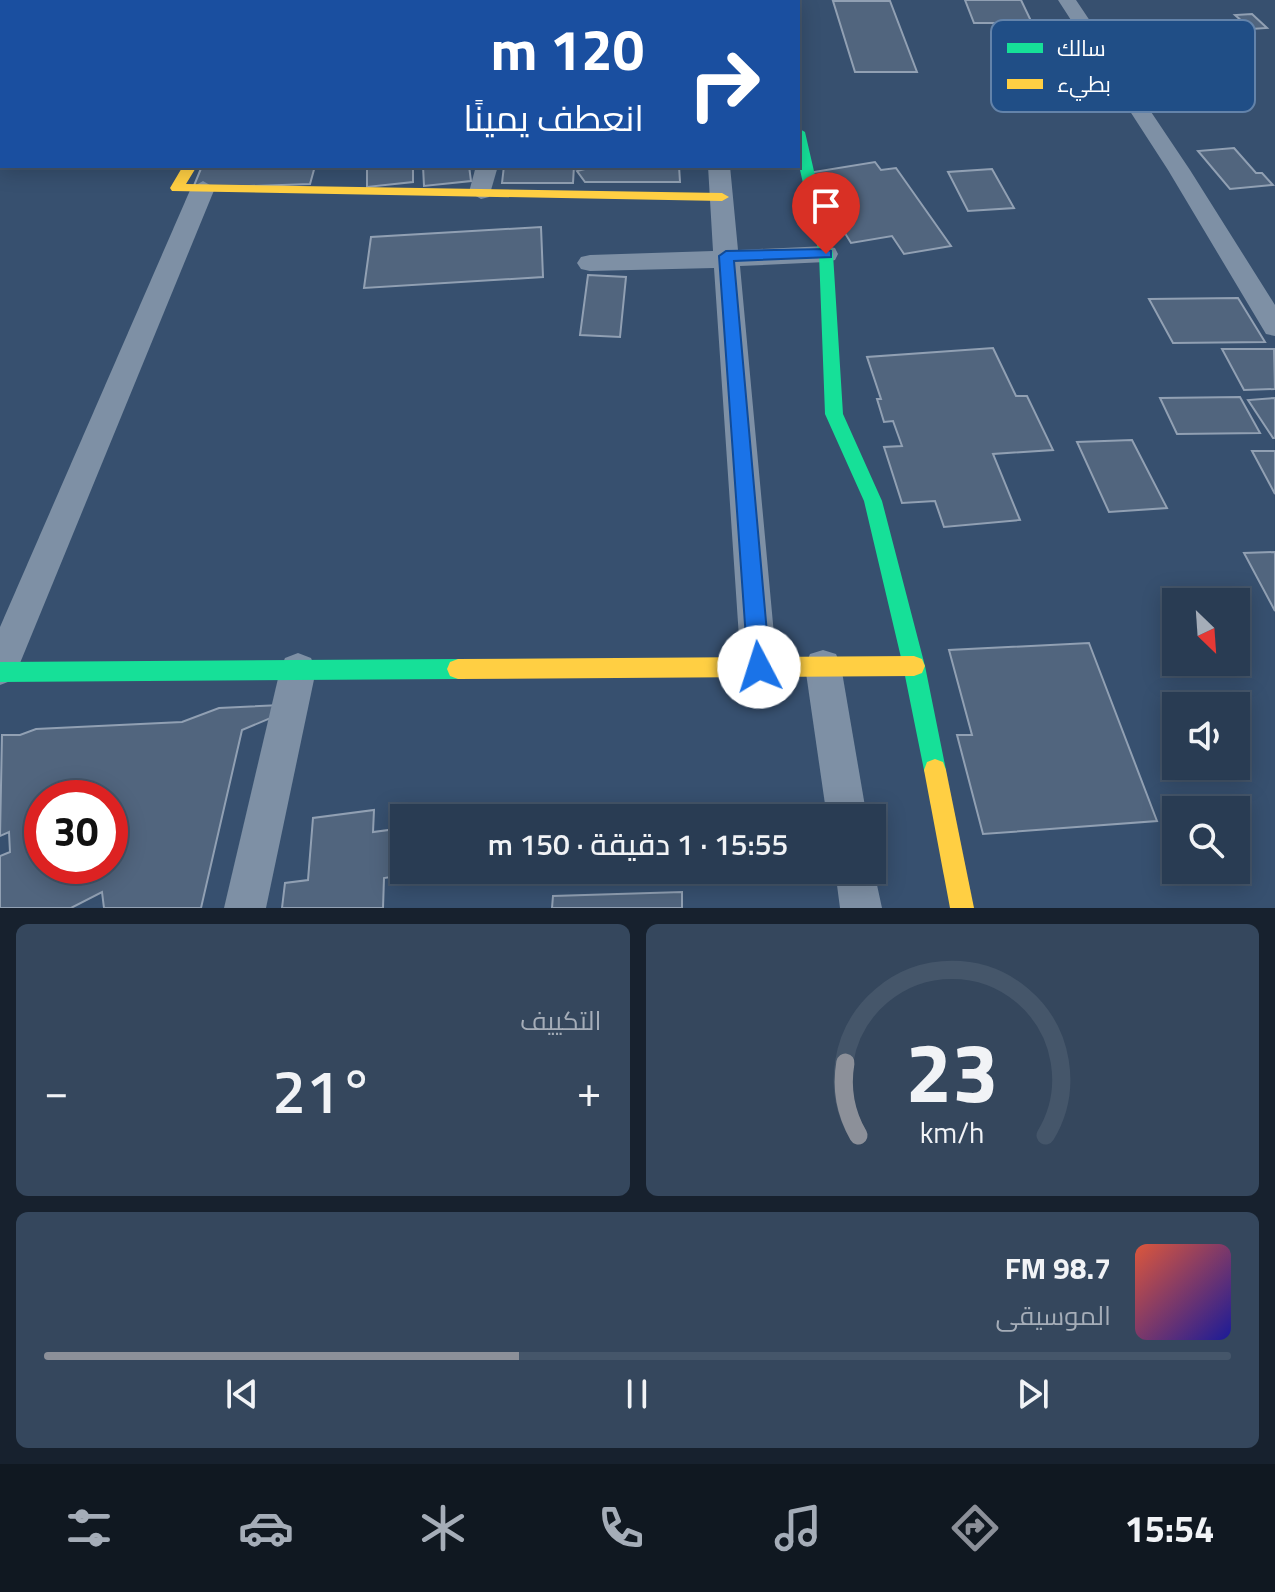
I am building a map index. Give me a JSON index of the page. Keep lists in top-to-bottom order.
{
  "legend": ["سالك", "بطيء"],
  "north": "bottom right",
  "page": {
    "turn": ["120 m", "انعطف يمينًا"],
    "limit": "30",
    "trip": "15:55 · 1 دقيقة · 150 m",
    "tile": "التكييف",
    "heat": ["−", "21°", "+"],
    "song": ["98.7 FM", "الموسيقى"],
    "tabs": "15:54",
    "gauge": ["23", "km/h"]
  }
}
